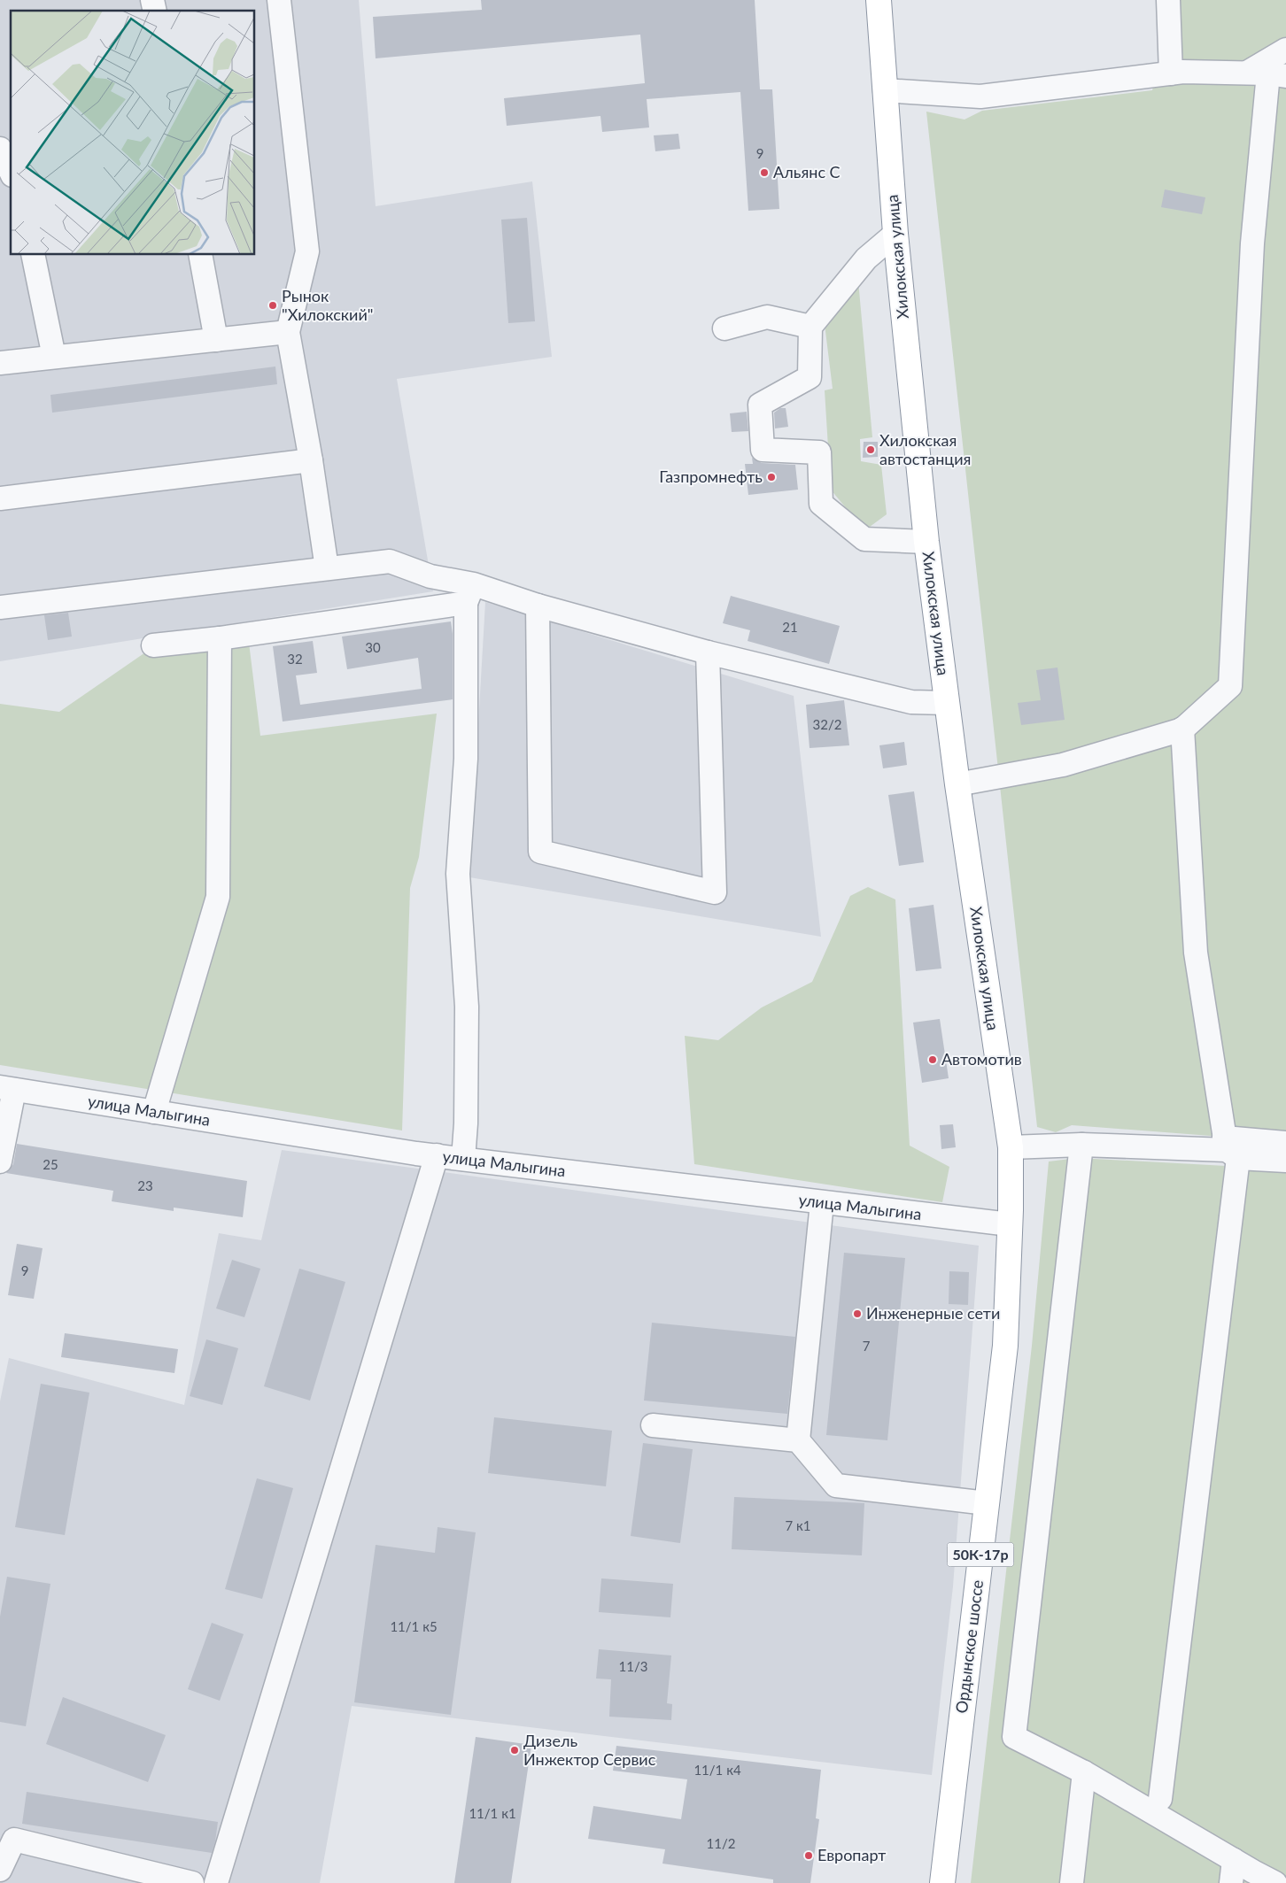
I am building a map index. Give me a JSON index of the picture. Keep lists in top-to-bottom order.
{
  "streets": {
    "highway": ["Хилокская улица", "50К-17р", "Ордынское шоссе"],
    "street": ["улица Малыгина"]
  },
  "crossings": [
    ["Хилокская улица", "улица Малыгина"],
    ["Хилокская улица", "Ордынское шоссе"],
    ["улица Малыгина", "Ордынское шоссе"]
  ],
  "places": [
    "Альянс С",
    "Рынок \"Хилокский\"",
    "Хилокская автостанция",
    "Газпромнефть",
    "Автомотив",
    "Инженерные сети",
    "Дизель Инжектор Сервис",
    "Европарт"
  ],
  "house_numbers": [
    "9",
    "21",
    "30",
    "32",
    "32/2",
    "25",
    "23",
    "9",
    "7",
    "7 к1",
    "11/1 к5",
    "11/3",
    "11/1 к4",
    "11/1 к1",
    "11/2"
  ]
}
